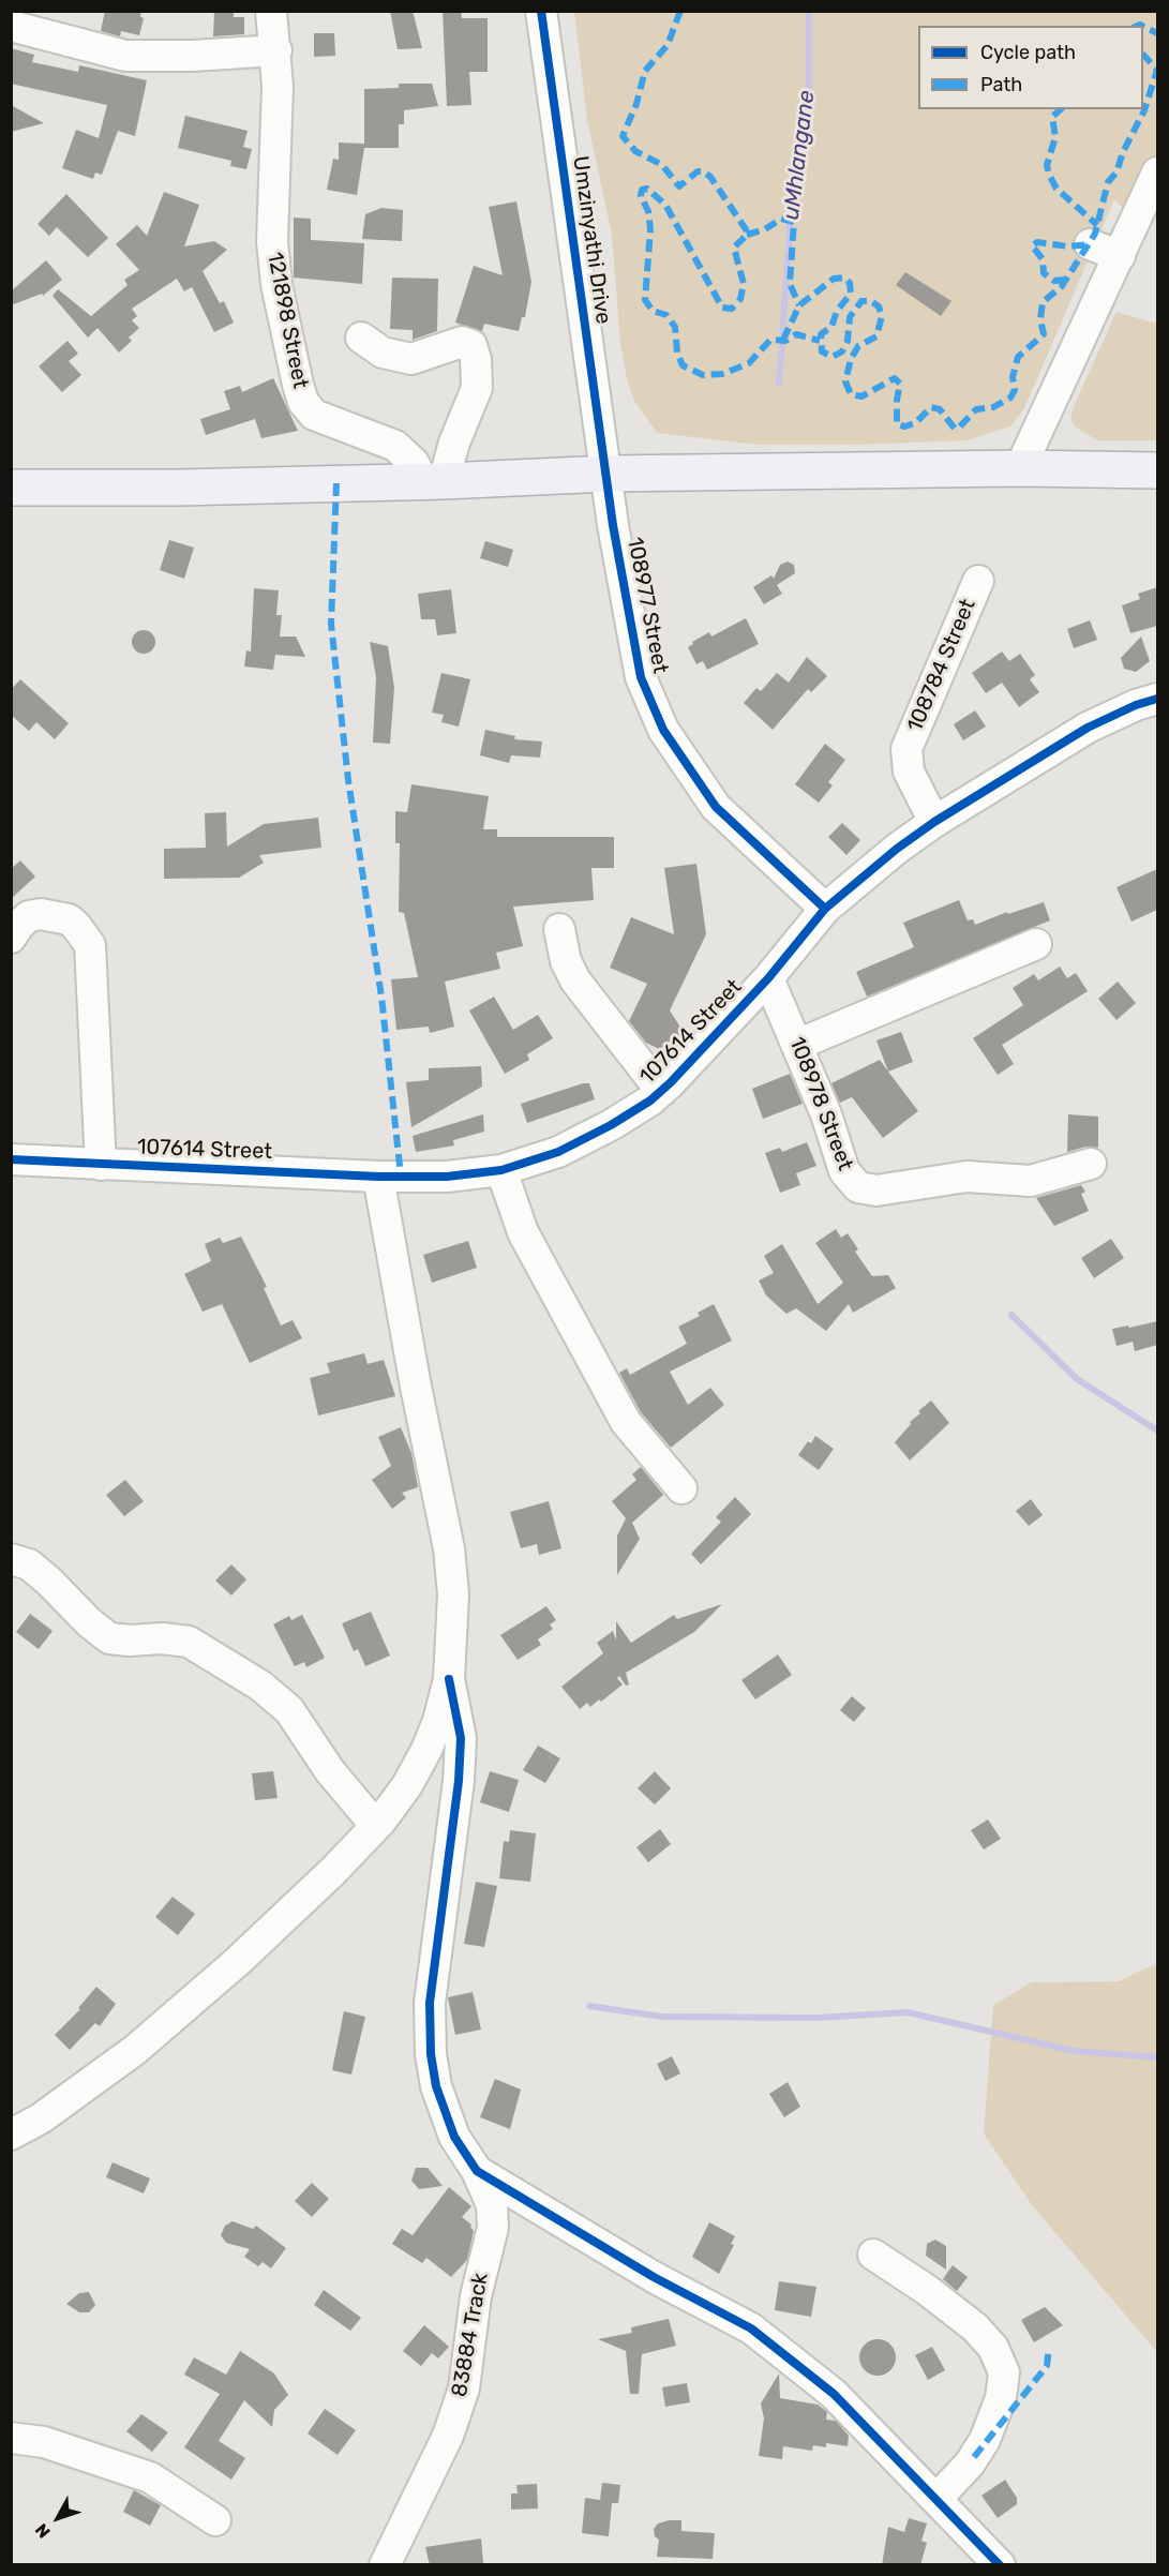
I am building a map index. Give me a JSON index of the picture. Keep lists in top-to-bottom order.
{
  "streets": {
    "street": [
      "Umzinyathi Drive",
      "121898 Street",
      "108977 Street",
      "108784 Street",
      "107614 Street",
      "108978 Street",
      "83884 Track"
    ]
  },
  "crossings": [
    ["Umzinyathi Drive", "108977 Street"],
    ["108977 Street", "107614 Street"],
    ["108784 Street", "107614 Street"],
    ["107614 Street", "108978 Street"]
  ],
  "water": ["uMhlangane"],
  "legend": ["Cycle path", "Path"],
  "north": "bottom left"
}
